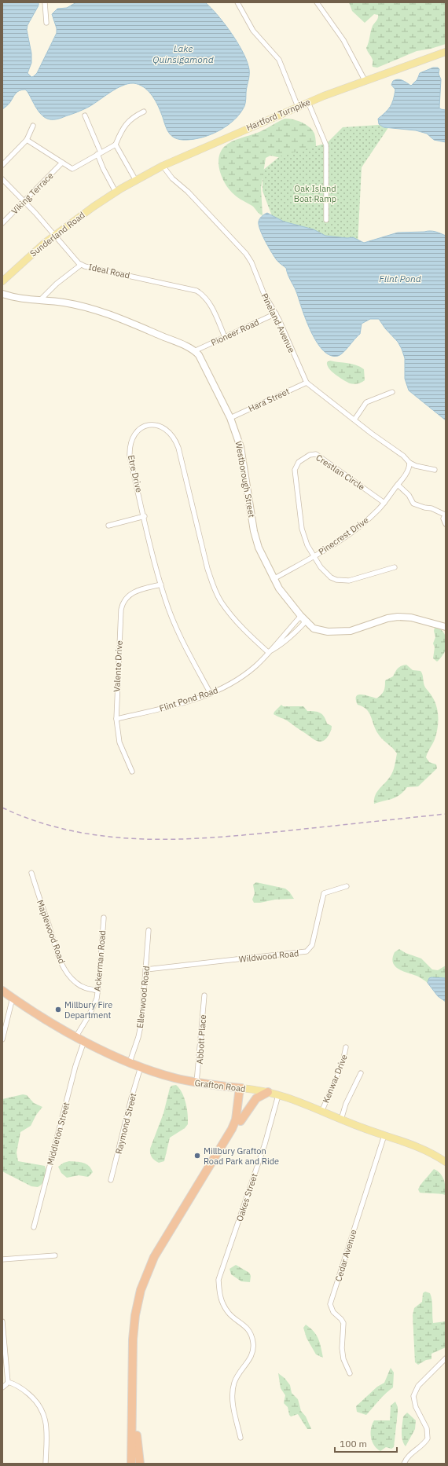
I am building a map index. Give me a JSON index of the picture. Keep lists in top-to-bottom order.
{
  "streets": {
    "highway": ["Grafton Road"],
    "main road": ["Hartford Turnpike", "Sunderland Road"],
    "street": [
      "Viking Terrace",
      "Ideal Road",
      "Pineland Avenue",
      "Pioneer Road",
      "Hara Street",
      "Crestlan Circle",
      "Etre Drive",
      "Westborough Street",
      "Pinecrest Drive",
      "Valente Drive",
      "Flint Pond Road",
      "Maplewood Road",
      "Wildwood Road",
      "Ackerman Road",
      "Ellenwood Road",
      "Abbott Place",
      "Kenwar Drive",
      "Raymond Street",
      "Middleton Street",
      "Oakes Street",
      "Cedar Avenue"
    ]
  },
  "crossings": [
    ["Hartford Turnpike", "Sunderland Road"],
    ["Hartford Turnpike", "Pineland Avenue"],
    ["Viking Terrace", "Ideal Road"],
    ["Sunderland Road", "Ideal Road"],
    ["Ideal Road", "Pioneer Road"],
    ["Pineland Avenue", "Pioneer Road"],
    ["Pineland Avenue", "Hara Street"],
    ["Pineland Avenue", "Pinecrest Drive"],
    ["Pioneer Road", "Westborough Street"],
    ["Hara Street", "Westborough Street"],
    ["Crestlan Circle", "Pinecrest Drive"],
    ["Etre Drive", "Valente Drive"],
    ["Etre Drive", "Flint Pond Road"],
    ["Westborough Street", "Pinecrest Drive"],
    ["Westborough Street", "Flint Pond Road"],
    ["Valente Drive", "Flint Pond Road"],
    ["Maplewood Road", "Ackerman Road"],
    ["Wildwood Road", "Ellenwood Road"],
    ["Ackerman Road", "Grafton Road"],
    ["Ellenwood Road", "Grafton Road"],
    ["Abbott Place", "Grafton Road"],
    ["Kenwar Drive", "Grafton Road"],
    ["Grafton Road", "Raymond Street"],
    ["Grafton Road", "Middleton Street"],
    ["Grafton Road", "Oakes Street"],
    ["Grafton Road", "Cedar Avenue"]
  ],
  "water": ["Lake Quinsigamond", "Flint Pond"],
  "parks": ["Oak Island Boat Ramp"],
  "places": ["Millbury Fire Department", "Millbury Grafton Road Park and Ride"],
  "scale_bar": "100 m"
}
